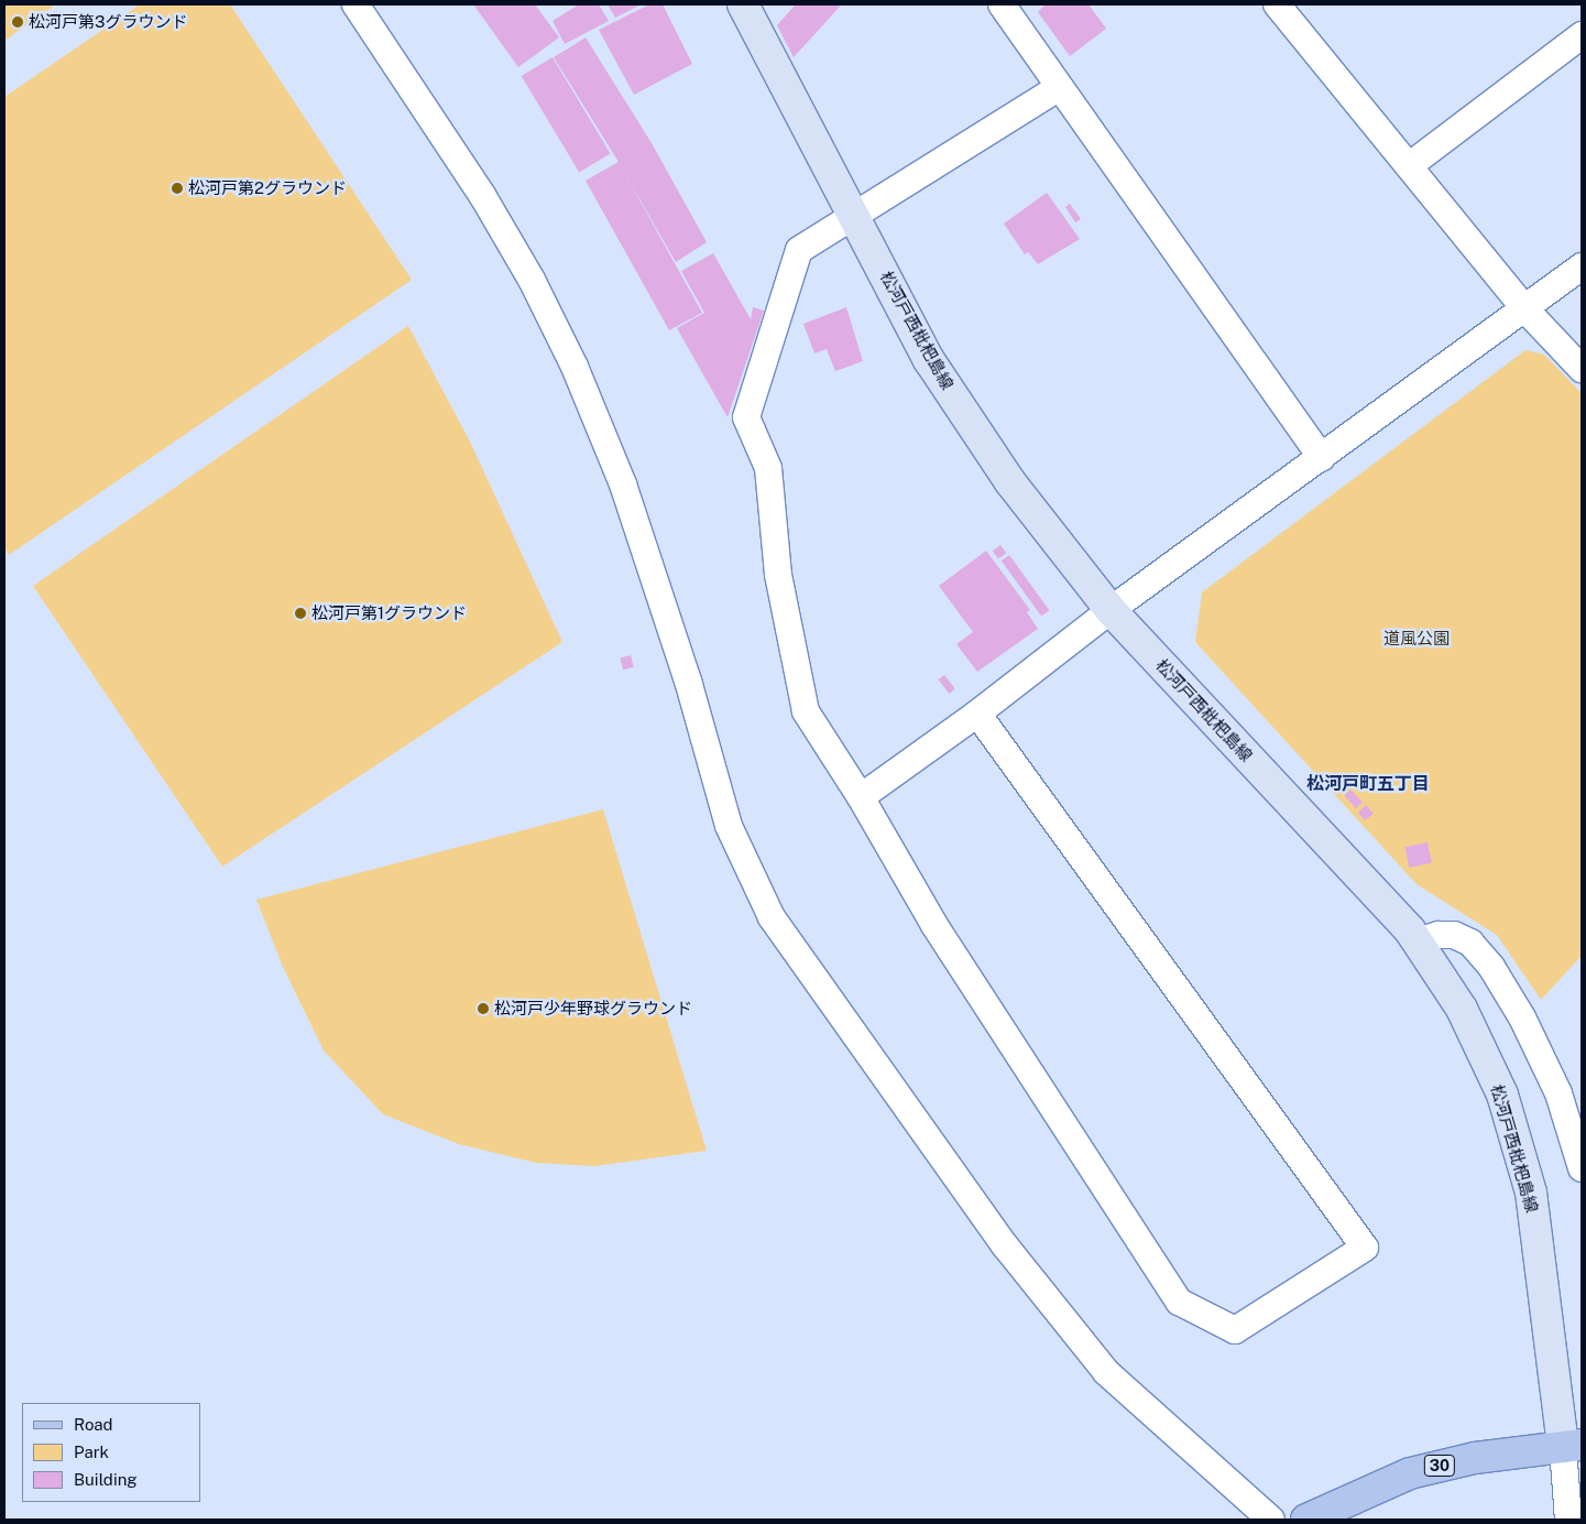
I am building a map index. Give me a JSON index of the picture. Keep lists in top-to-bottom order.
{
  "streets": {
    "main road": ["松河戸西枇杷島線", "30"]
  },
  "crossings": [
    ["松河戸西枇杷島線", "30"]
  ],
  "districts": ["松河戸町五丁目"],
  "parks": ["道風公園"],
  "places": [
    "松河戸第3グラウンド",
    "松河戸第2グラウンド",
    "松河戸第1グラウンド",
    "松河戸少年野球グラウンド"
  ],
  "legend": ["Road", "Park", "Building"]
}
